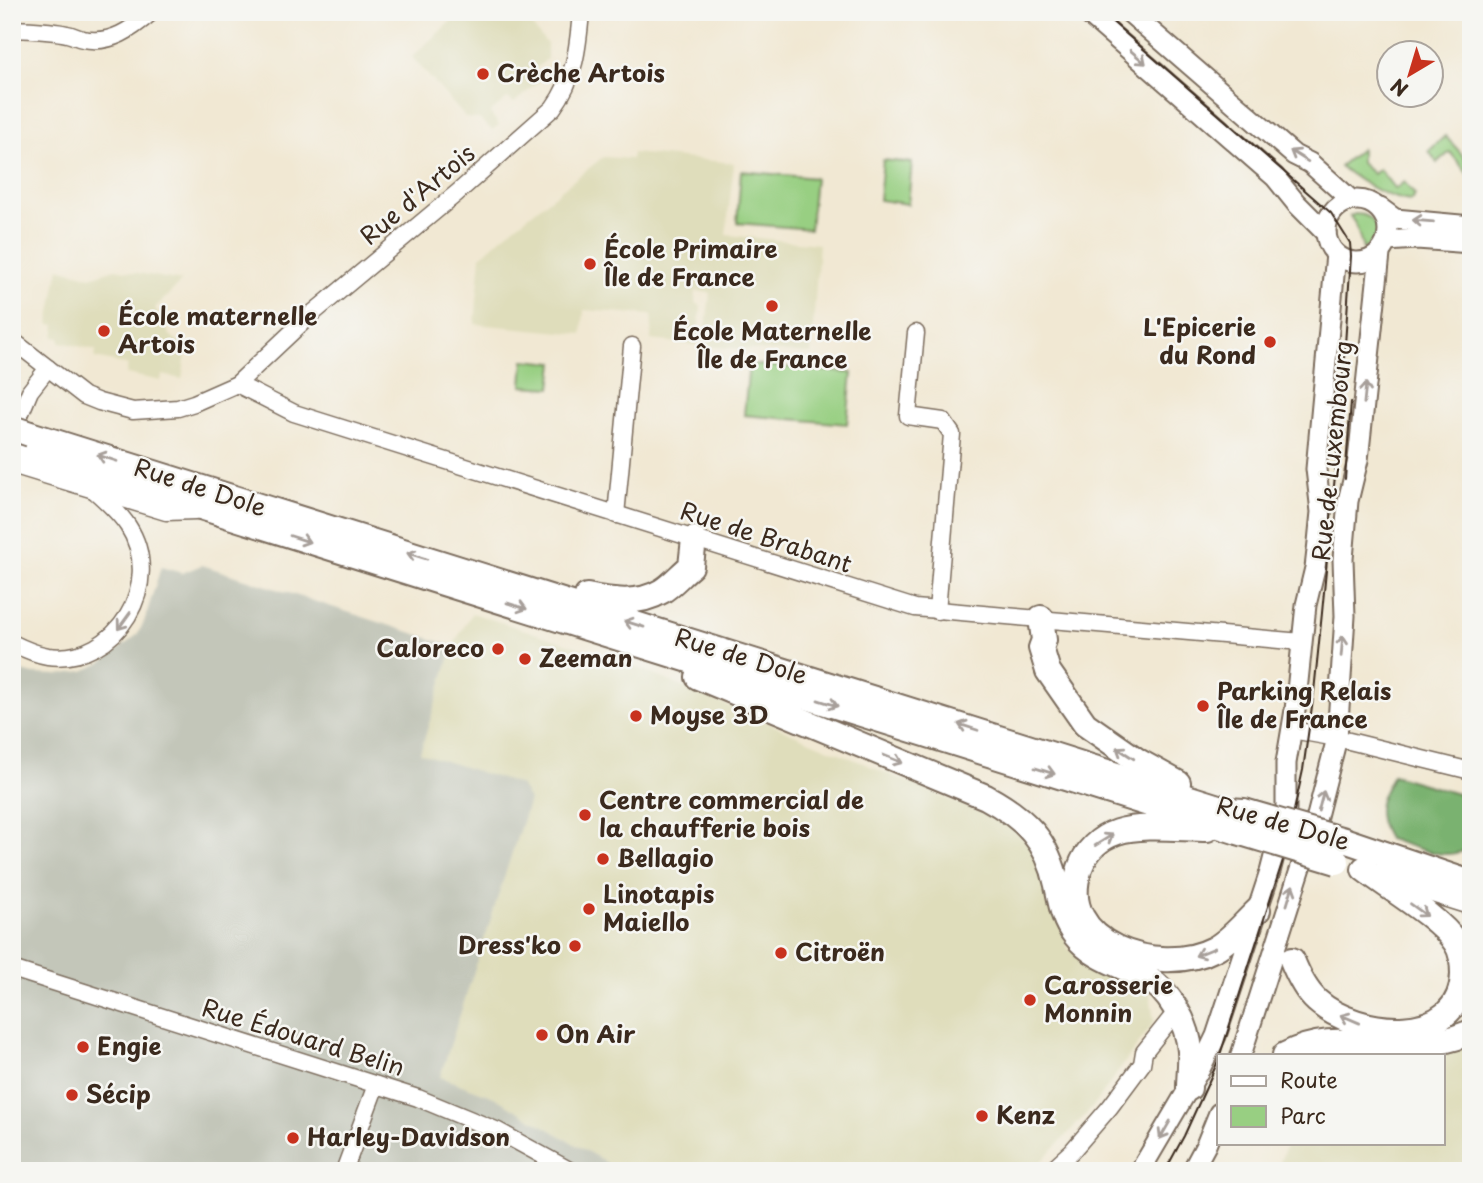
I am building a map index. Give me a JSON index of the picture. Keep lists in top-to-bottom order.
{
  "streets": {
    "main road": ["Rue de Dole"],
    "street": [
      "Rue d'Artois",
      "Rue de Luxembourg",
      "Rue de Brabant",
      "Rue Édouard Belin"
    ]
  },
  "crossings": [
    ["Rue d'Artois", "Rue de Brabant"],
    ["Rue de Luxembourg", "Rue de Brabant"]
  ],
  "places": [
    "Crèche Artois",
    "École Primaire Île de France",
    "École Maternelle Île de France",
    "École maternelle Artois",
    "L'Epicerie du Rond",
    "Caloreco",
    "Zeeman",
    "Parking Relais Île de France",
    "Moyse 3D",
    "Centre commercial de la chaufferie bois",
    "Bellagio",
    "Linotapis Maiello",
    "Dress'ko",
    "Citroën",
    "Carosserie Monnin",
    "On Air",
    "Engie",
    "Sécip",
    "Kenz",
    "Harley-Davidson"
  ],
  "legend": ["Route", "Parc"],
  "north": "bottom left"
}
